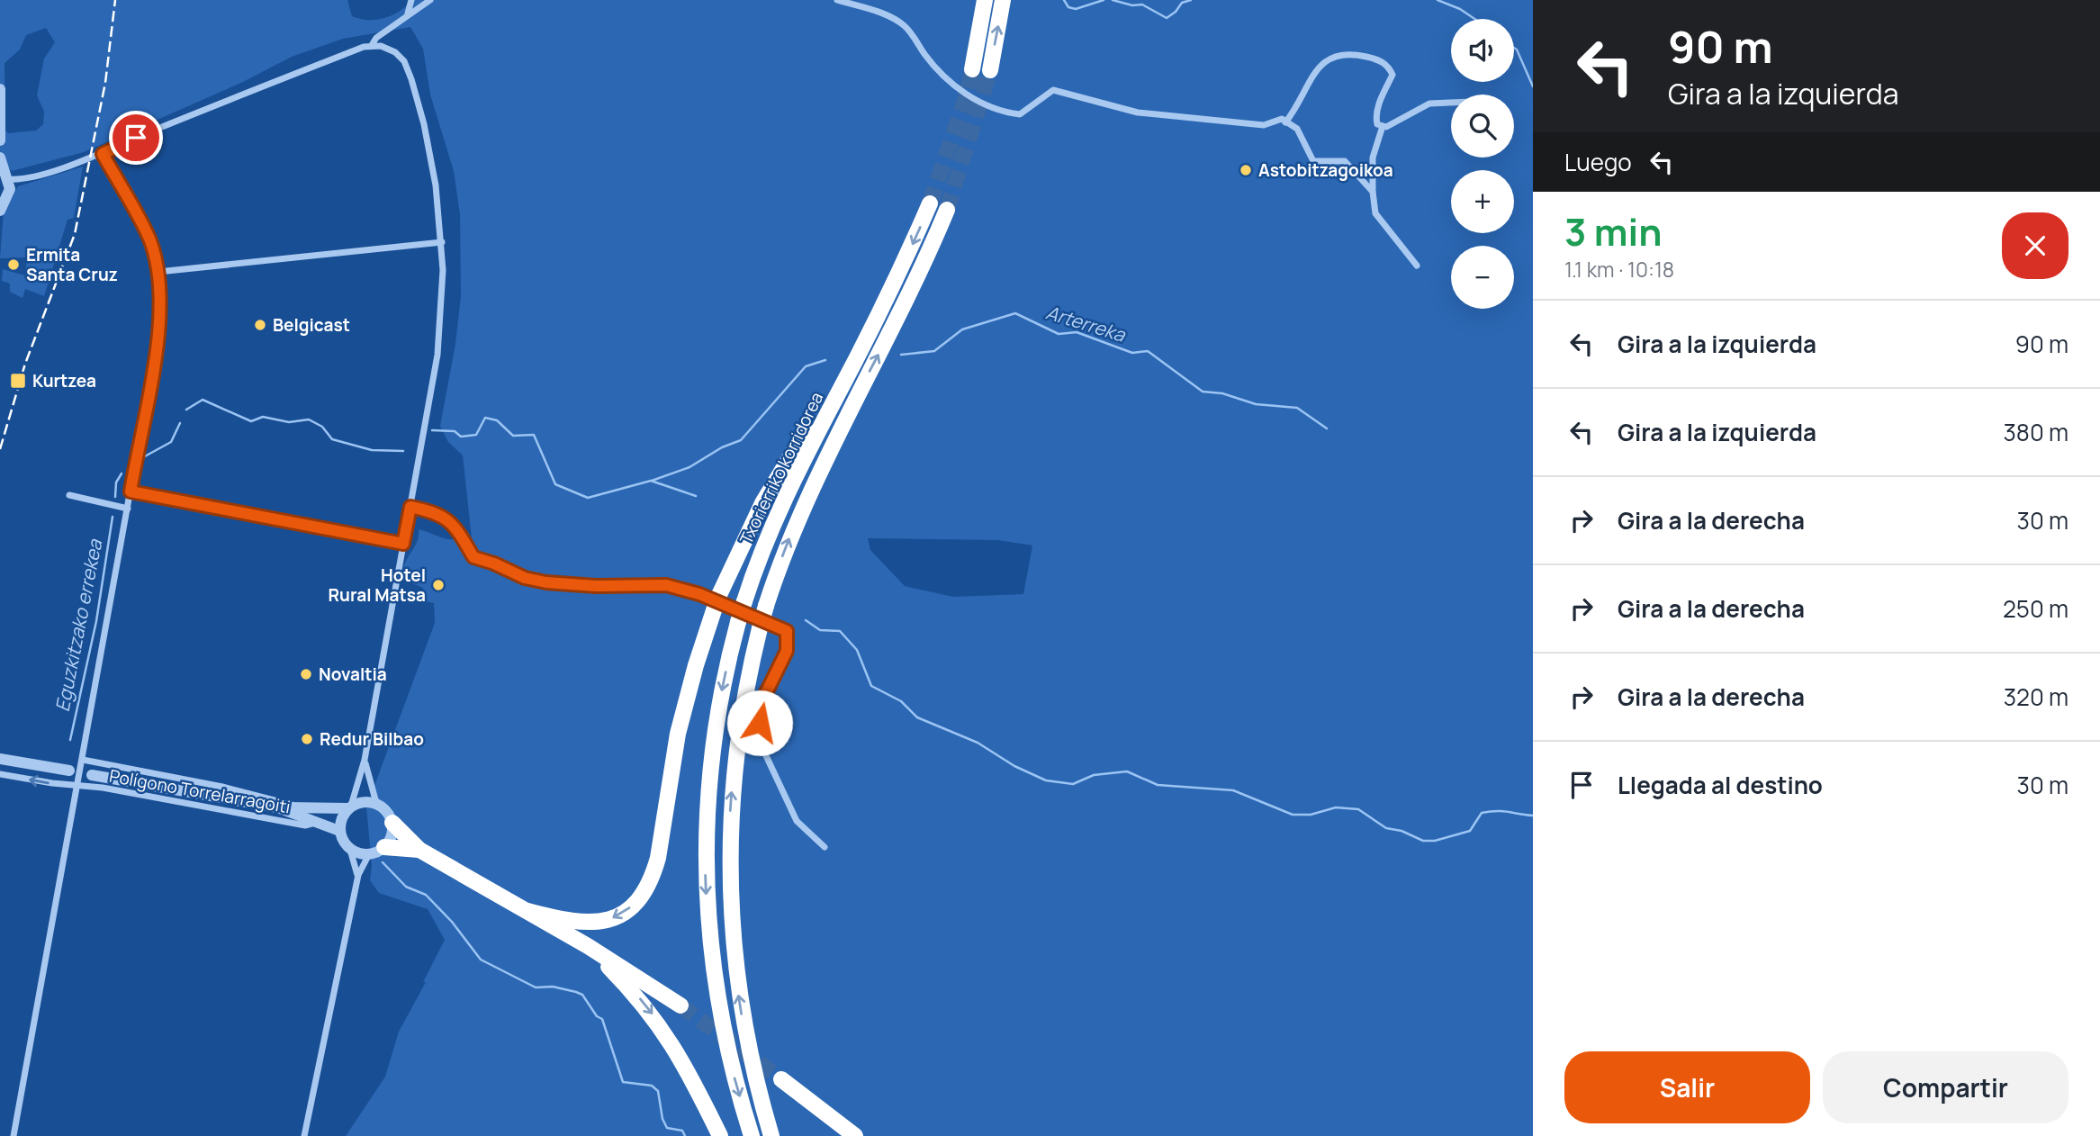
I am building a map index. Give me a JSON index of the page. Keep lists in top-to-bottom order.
{
  "streets": {
    "highway": ["Txorierriko korridorea"],
    "street": ["Polígono Torrelarragoiti"]
  },
  "water": ["Arterreka", "Eguzkitzako errekea"],
  "places": {
    "other": [
      "Astobitzagoikoa",
      "Ermita Santa Cruz",
      "Belgicast",
      "Hotel Rural Matsa",
      "Novaltia",
      "Redur Bilbao"
    ],
    "transit": ["Kurtzea"]
  },
  "page": {
    "turn": ["90 m", "Gira a la izquierda"],
    "map_buttons": ["+", "−"],
    "then": "Luego",
    "heading": ["3 min", "1.1 km · 10:18"],
    "list": [
      {
        "name": "Gira a la izquierda",
        "value": "90 m"
      },
      {
        "name": "Gira a la izquierda",
        "value": "380 m"
      },
      {
        "name": "Gira a la derecha",
        "value": "30 m"
      },
      {
        "name": "Gira a la derecha",
        "value": "250 m"
      },
      {
        "name": "Gira a la derecha",
        "value": "320 m"
      },
      {
        "name": "Llegada al destino",
        "value": "30 m"
      }
    ],
    "buttons": ["Salir", "Compartir"]
  }
}
